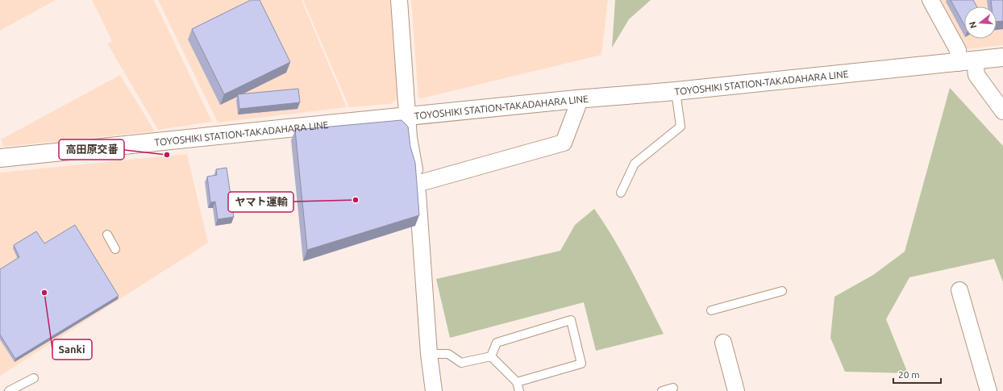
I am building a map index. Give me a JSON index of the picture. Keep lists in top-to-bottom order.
{
  "streets": {
    "main road": ["TOYOSHIKI STATION-TAKADAHARA LINE"]
  },
  "places": ["高田原交番", "ヤマト運輸", "Sanki"],
  "scale_bar": "20 m",
  "north": "left"
}
